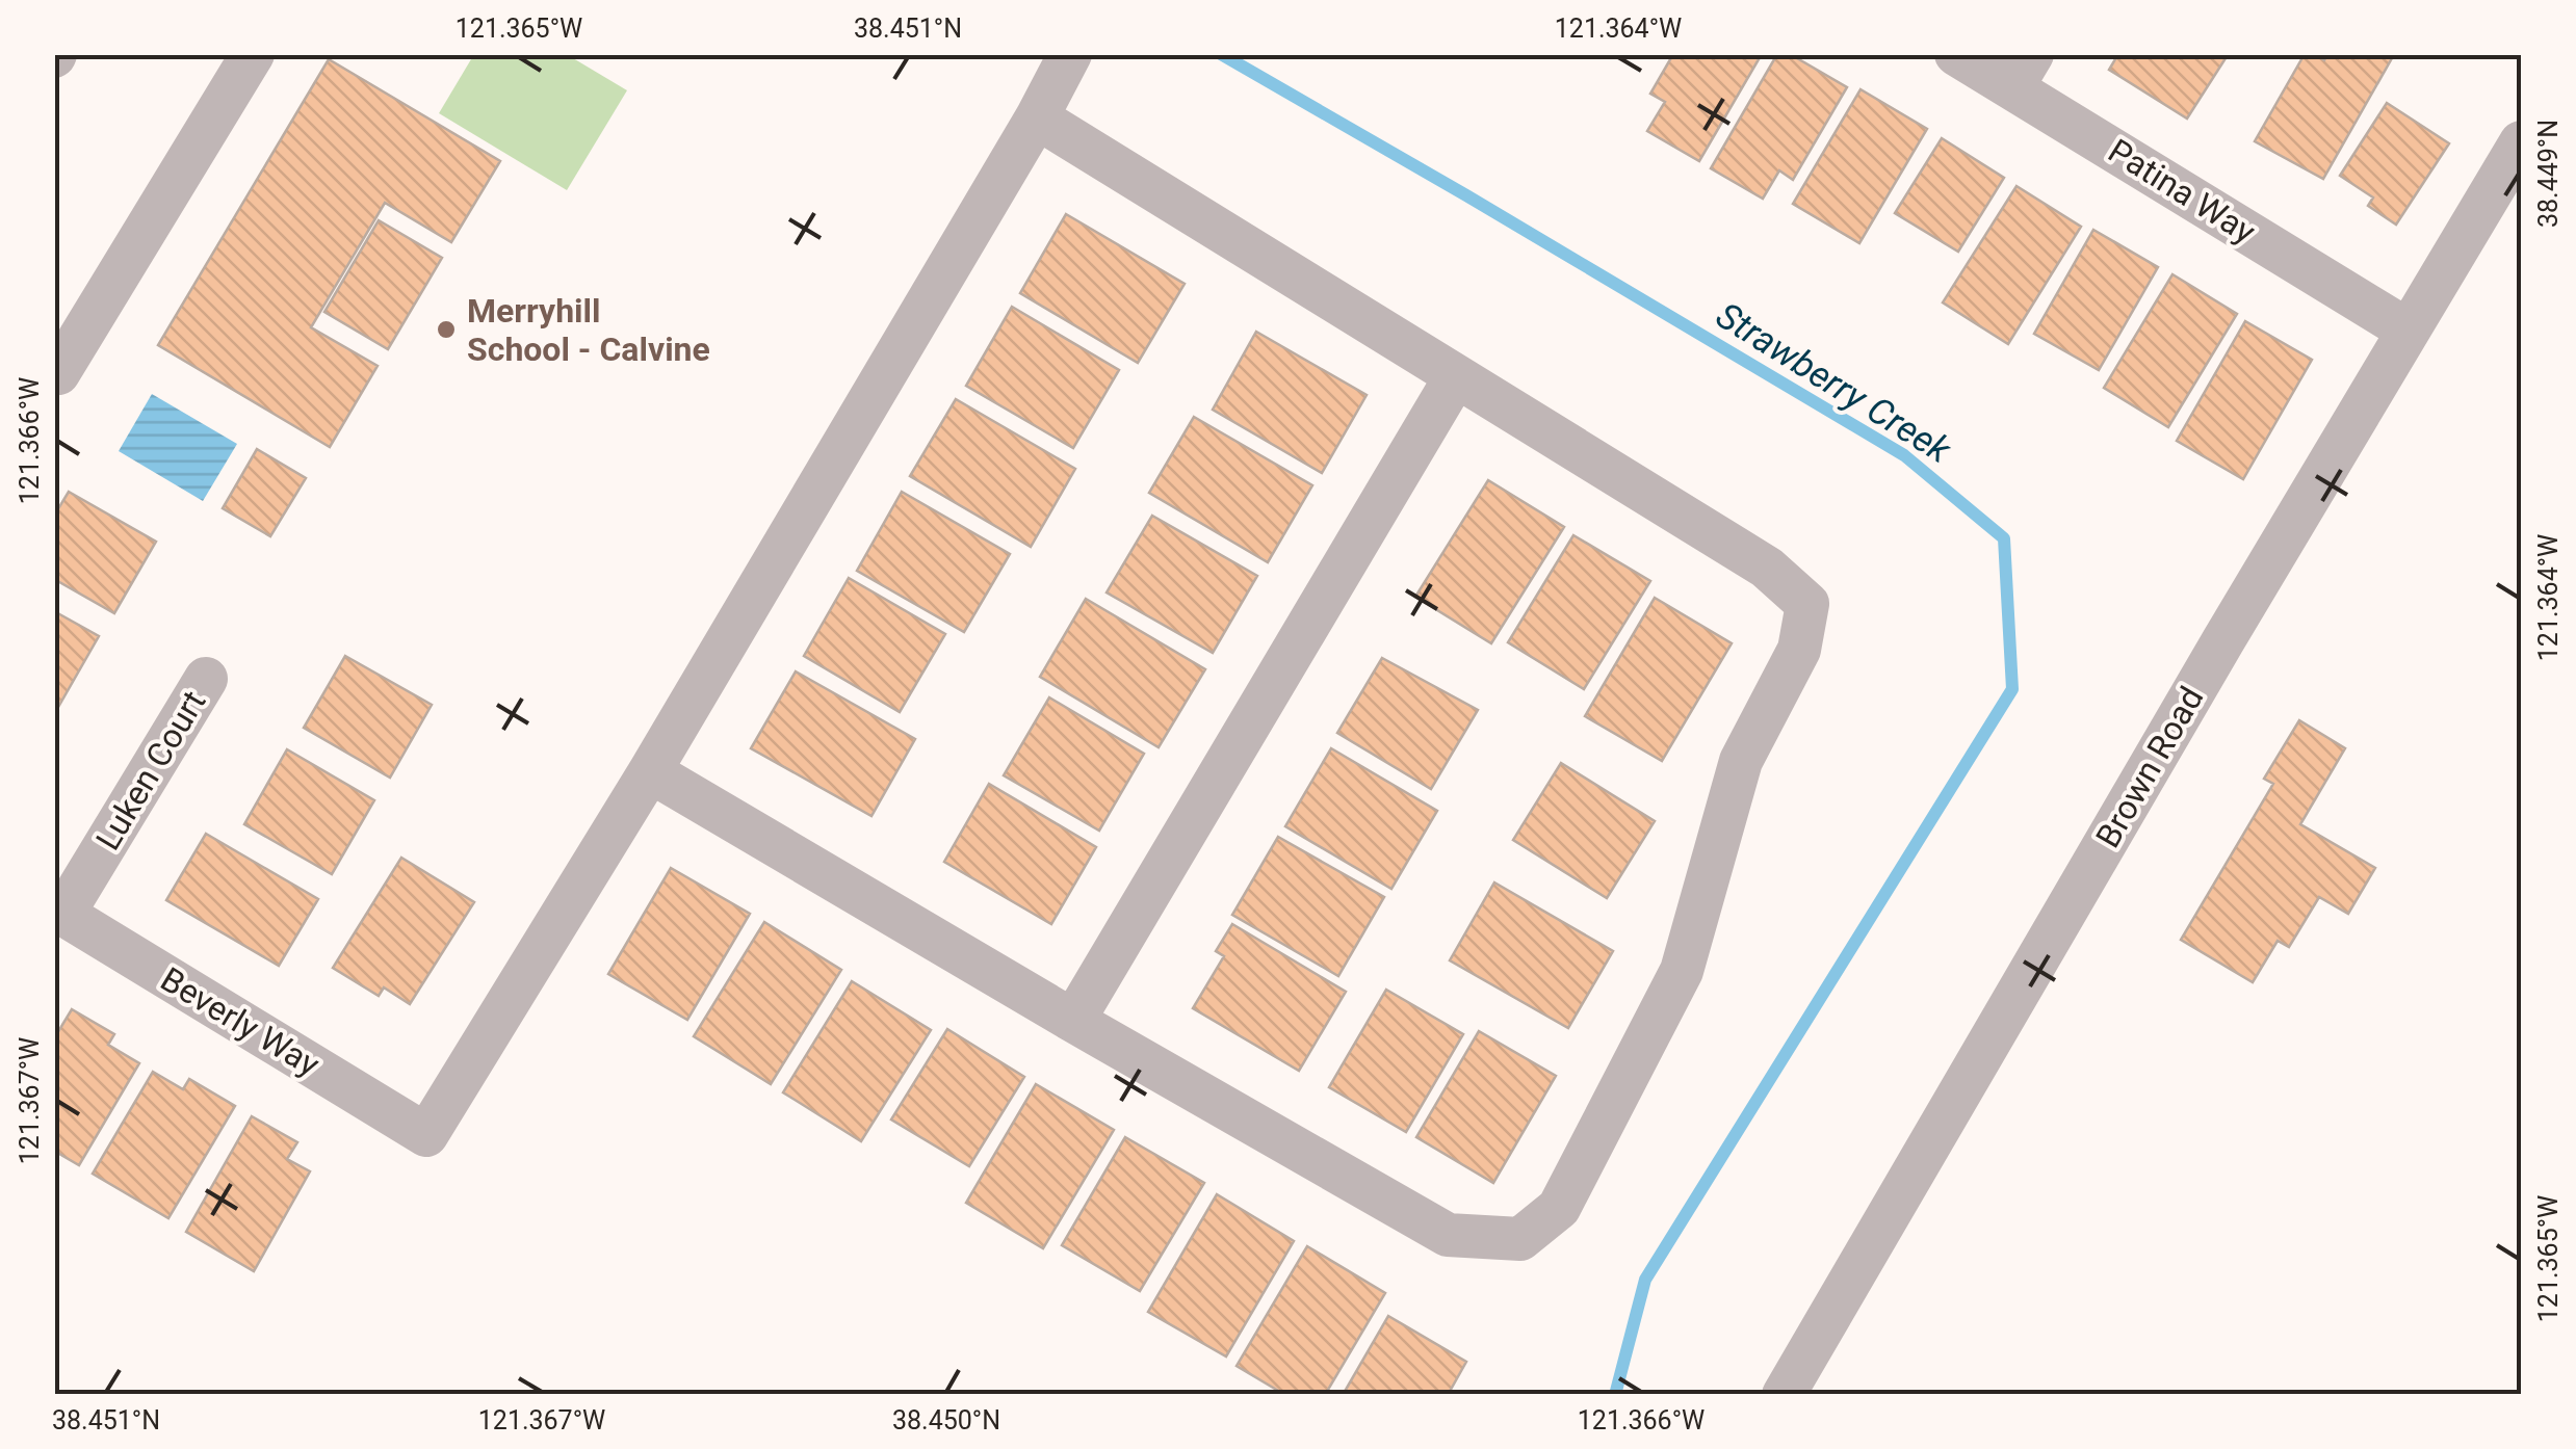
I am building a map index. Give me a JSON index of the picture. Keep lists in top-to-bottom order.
{
  "streets": {
    "street": [
      "Patina Way",
      "Brown Road",
      "Luken Court",
      "Beverly Way"
    ]
  },
  "crossings": [
    ["Patina Way", "Brown Road"],
    ["Luken Court", "Beverly Way"]
  ],
  "water": ["Strawberry Creek"],
  "places": ["Merryhill School - Calvine"],
  "coordinates": [
    "121.365°W",
    "38.451°N",
    "121.364°W",
    "38.449°N",
    "121.366°W",
    "121.367°W",
    "38.450°N"
  ]
}
